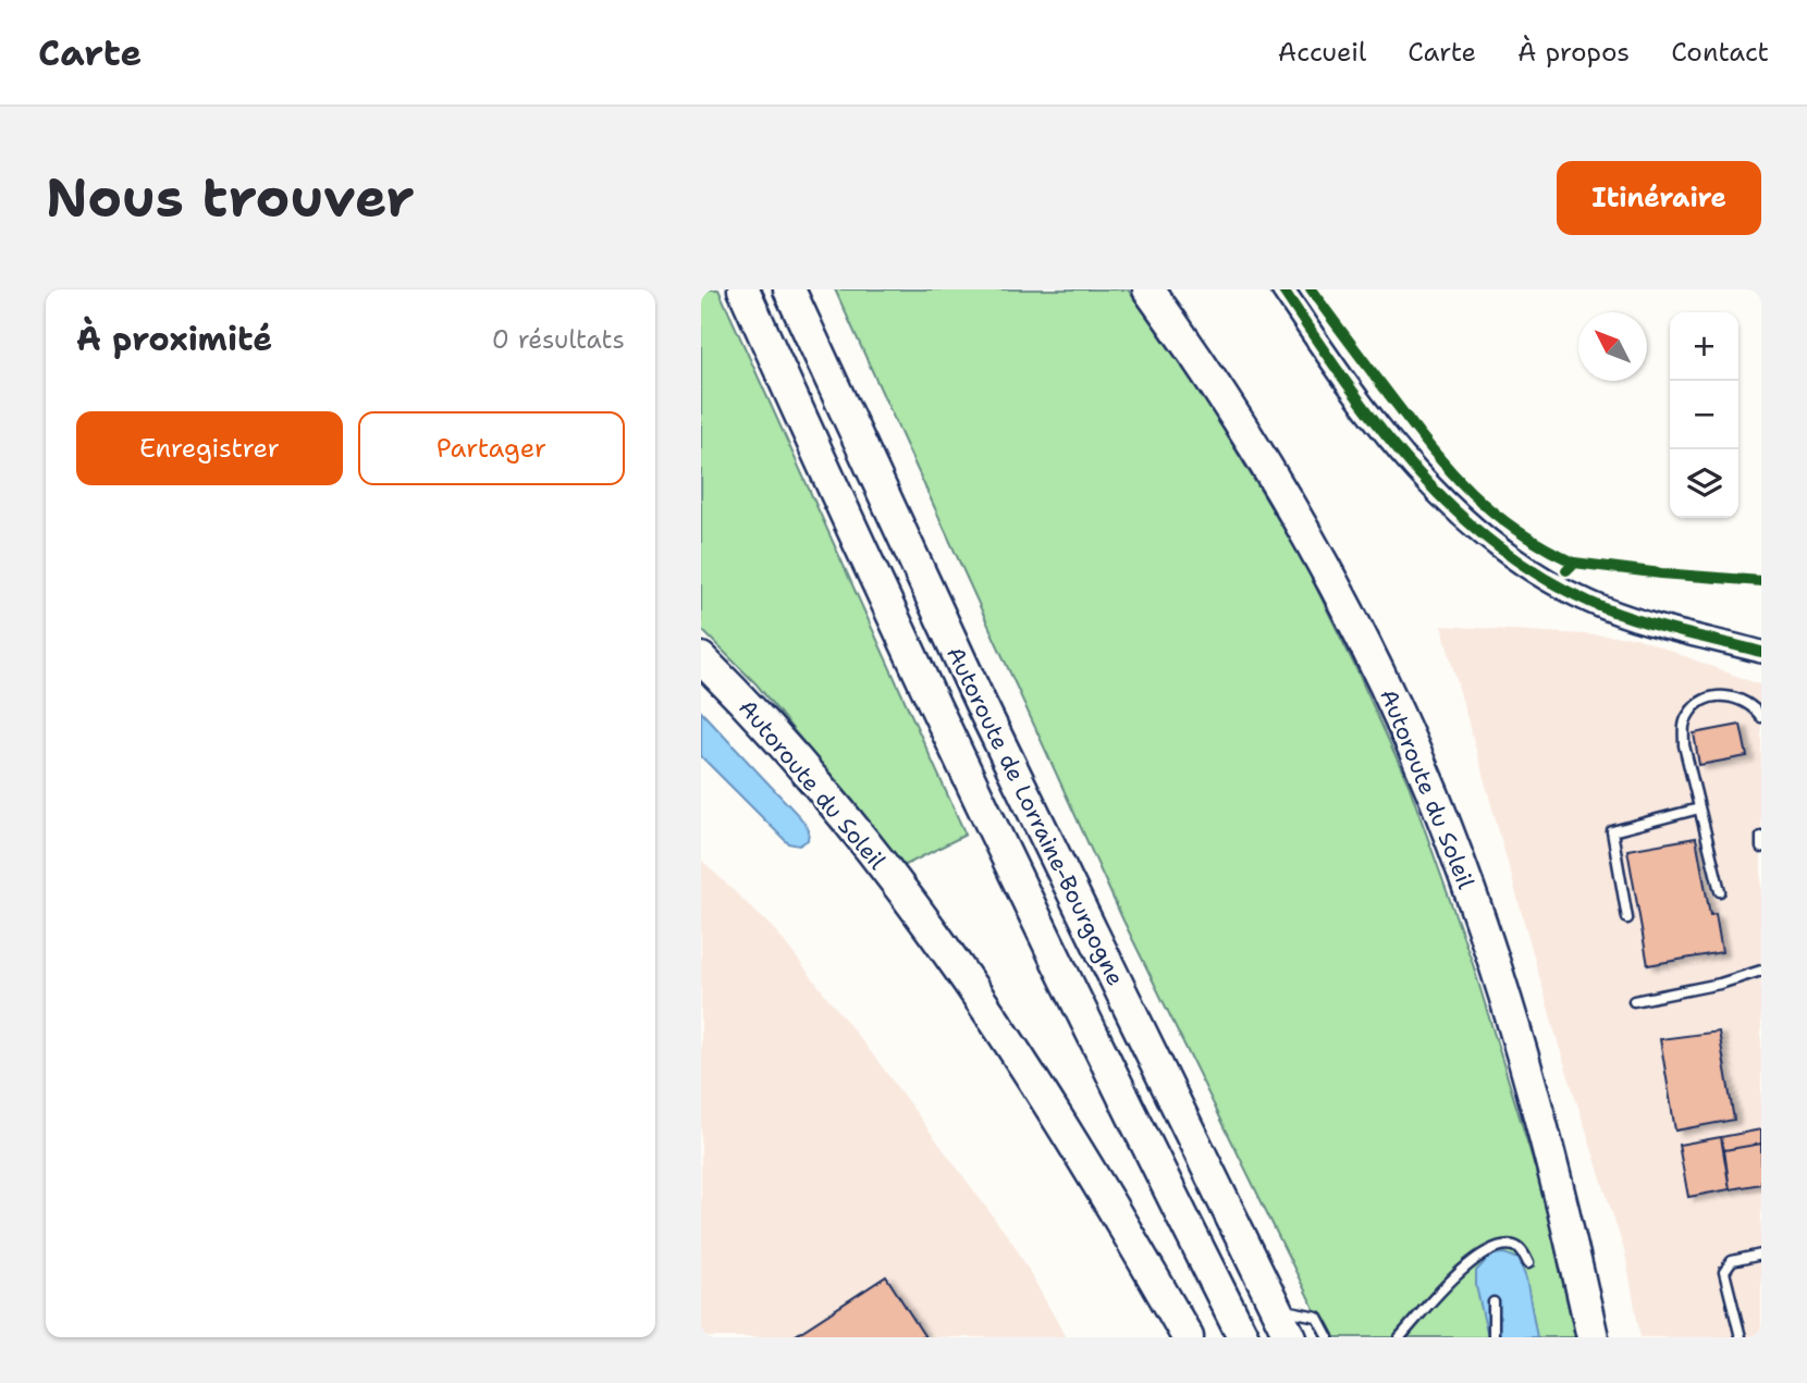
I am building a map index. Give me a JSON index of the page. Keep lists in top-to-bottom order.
{
  "streets": {
    "highway": ["Autoroute du Soleil", "Autoroute de Lorraine-Bourgogne"]
  },
  "north": "top left",
  "page": {
    "header": "Carte",
    "nav": [
      "Accueil",
      "Carte",
      "À propos",
      "Contact"
    ],
    "buttons": [
      "Itinéraire",
      ["Enregistrer", "Partager"]
    ],
    "title": "Nous trouver",
    "heading": ["À proximité", "0 résultats"],
    "map_buttons": ["+", "−"]
  }
}
